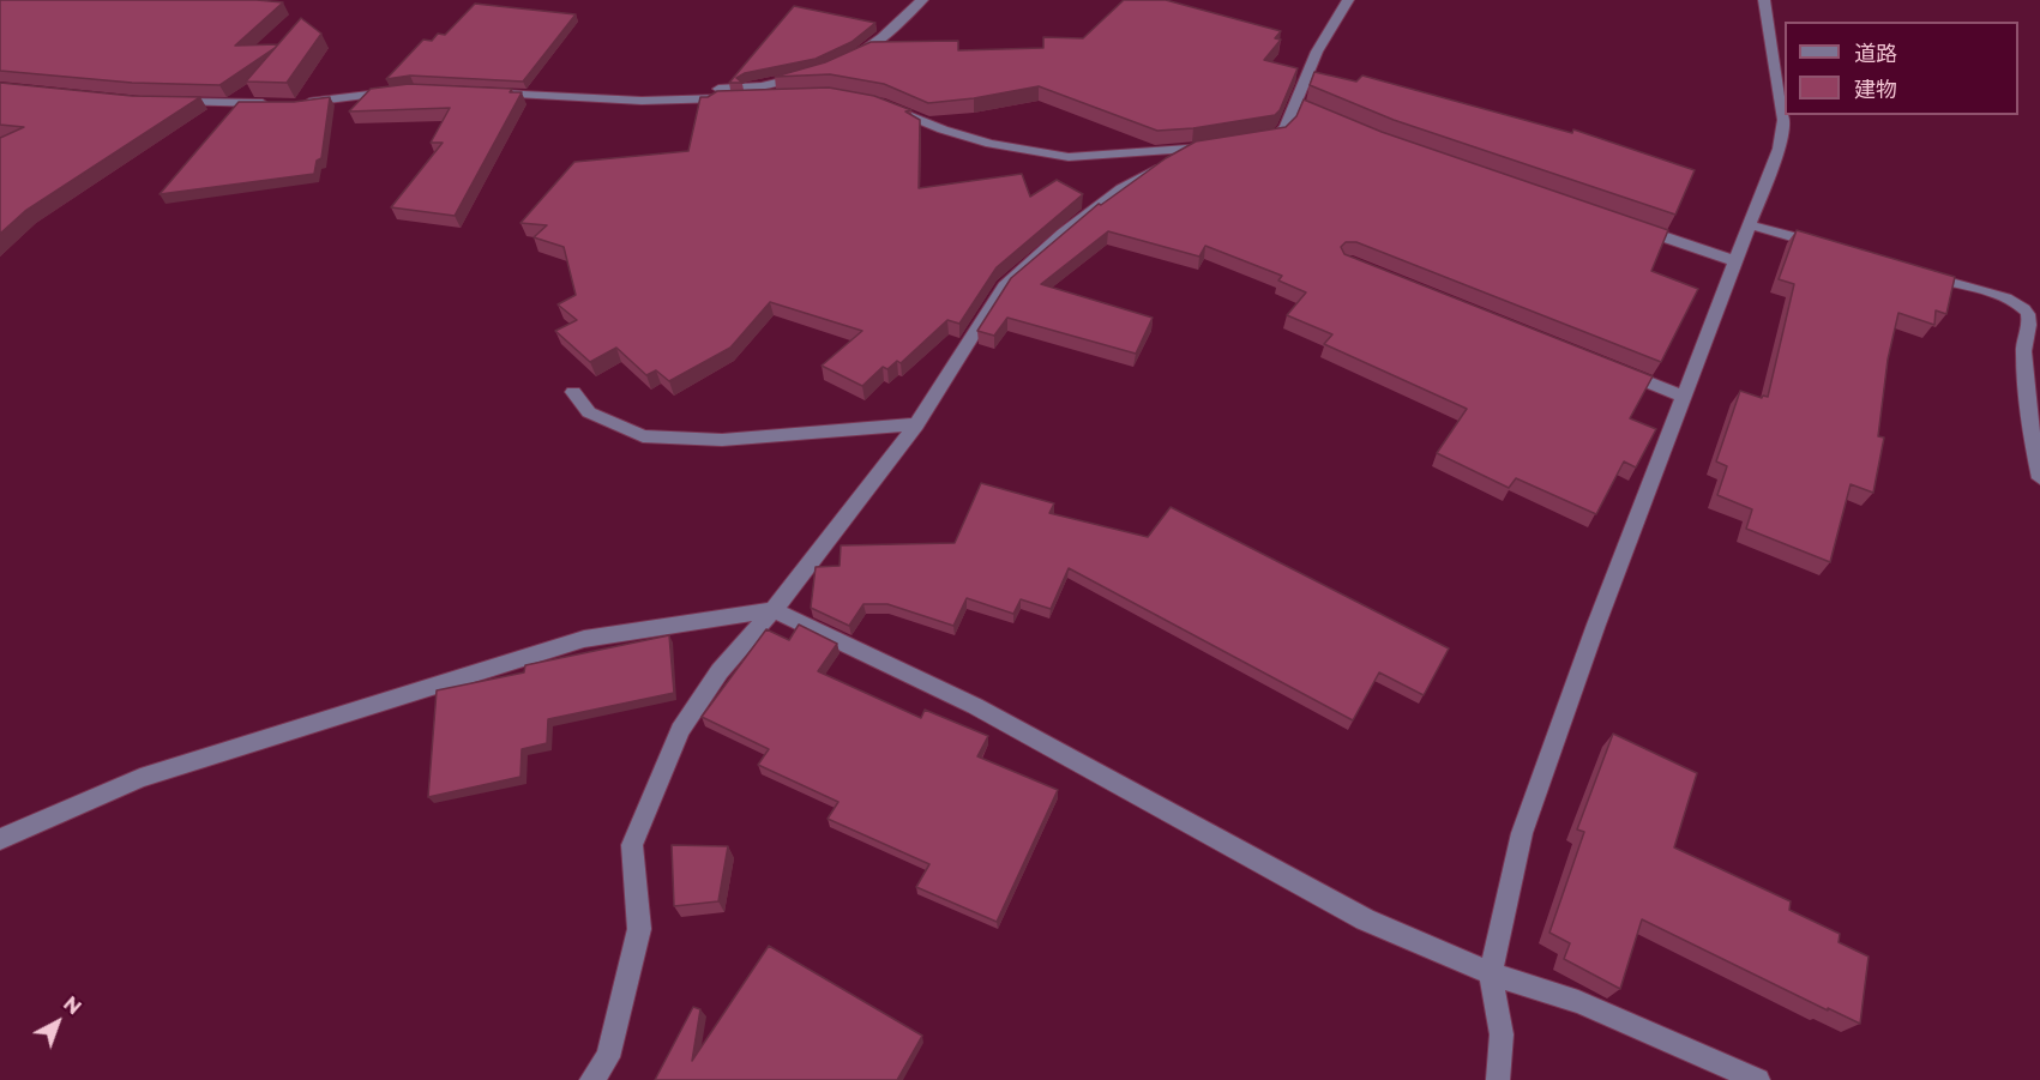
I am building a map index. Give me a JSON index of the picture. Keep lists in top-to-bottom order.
{
  "legend": ["道路", "建物"],
  "north": "top right"
}
